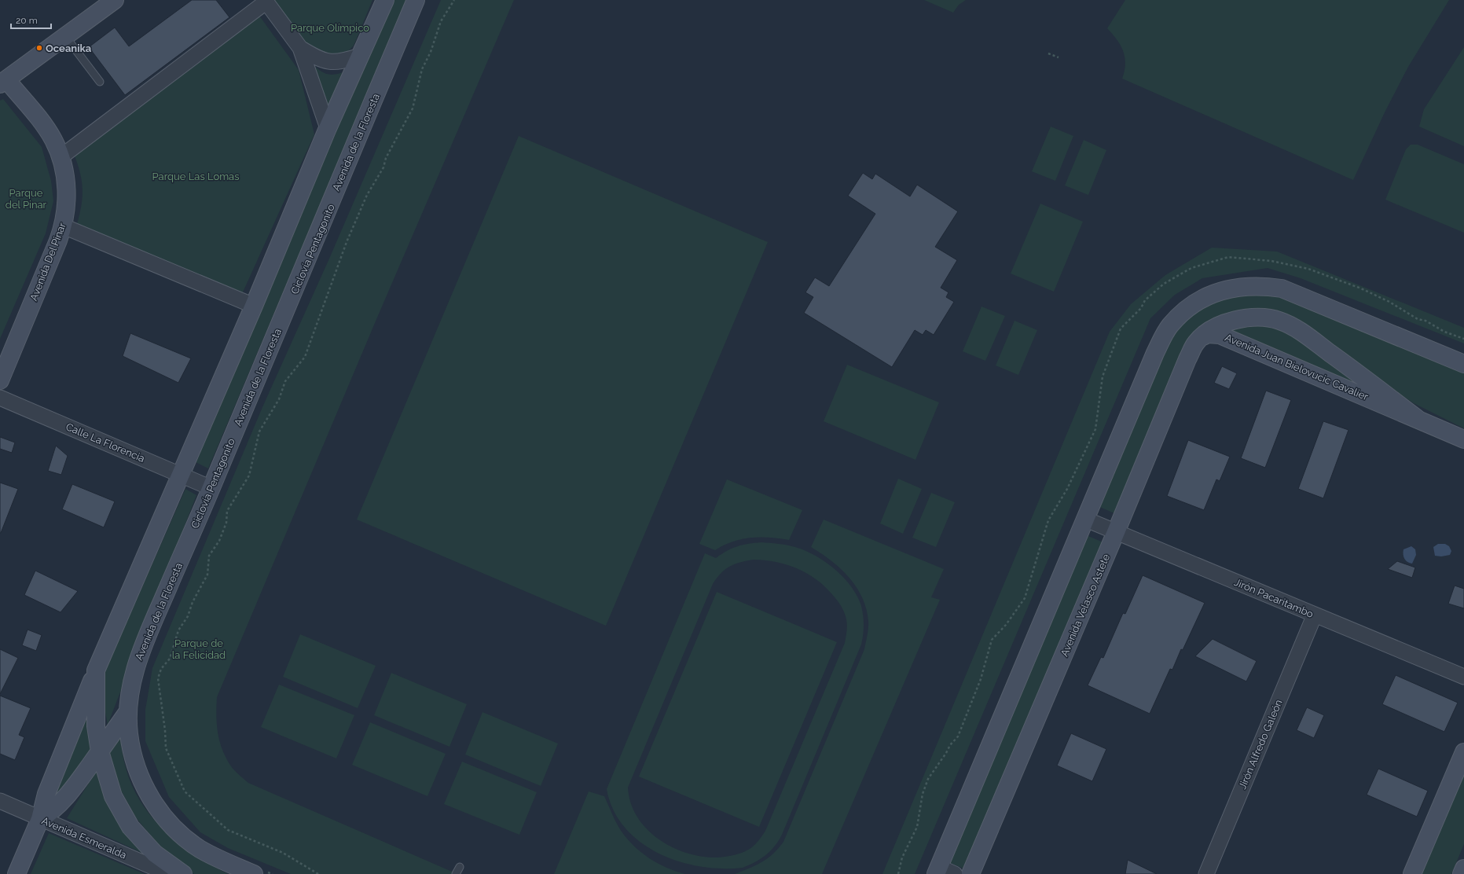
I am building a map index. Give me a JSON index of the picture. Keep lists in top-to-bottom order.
{
  "streets": {
    "main road": [
      "Avenida de la Floresta",
      "Avenida Del Pinar",
      "Avenida Juan Bielovucic Cavalier",
      "Avenida Velasco Astete"
    ],
    "street": [
      "Calle La Florencia",
      "Jirón Pacaritambo",
      "Jirón Alfredo Galeón",
      "Avenida Esmeralda"
    ]
  },
  "crossings": [
    ["Avenida de la Floresta", "Calle La Florencia"],
    ["Avenida de la Floresta", "Avenida Esmeralda"],
    ["Avenida Juan Bielovucic Cavalier", "Avenida Velasco Astete"],
    ["Jirón Pacaritambo", "Avenida Velasco Astete"],
    ["Jirón Pacaritambo", "Jirón Alfredo Galeón"]
  ],
  "parks": [
    "Parque Olímpico",
    "Parque Las Lomas",
    "Parque del Pinar",
    "Parque de la Felicidad"
  ],
  "places": ["Oceanika"],
  "scale_bar": "20 m"
}
